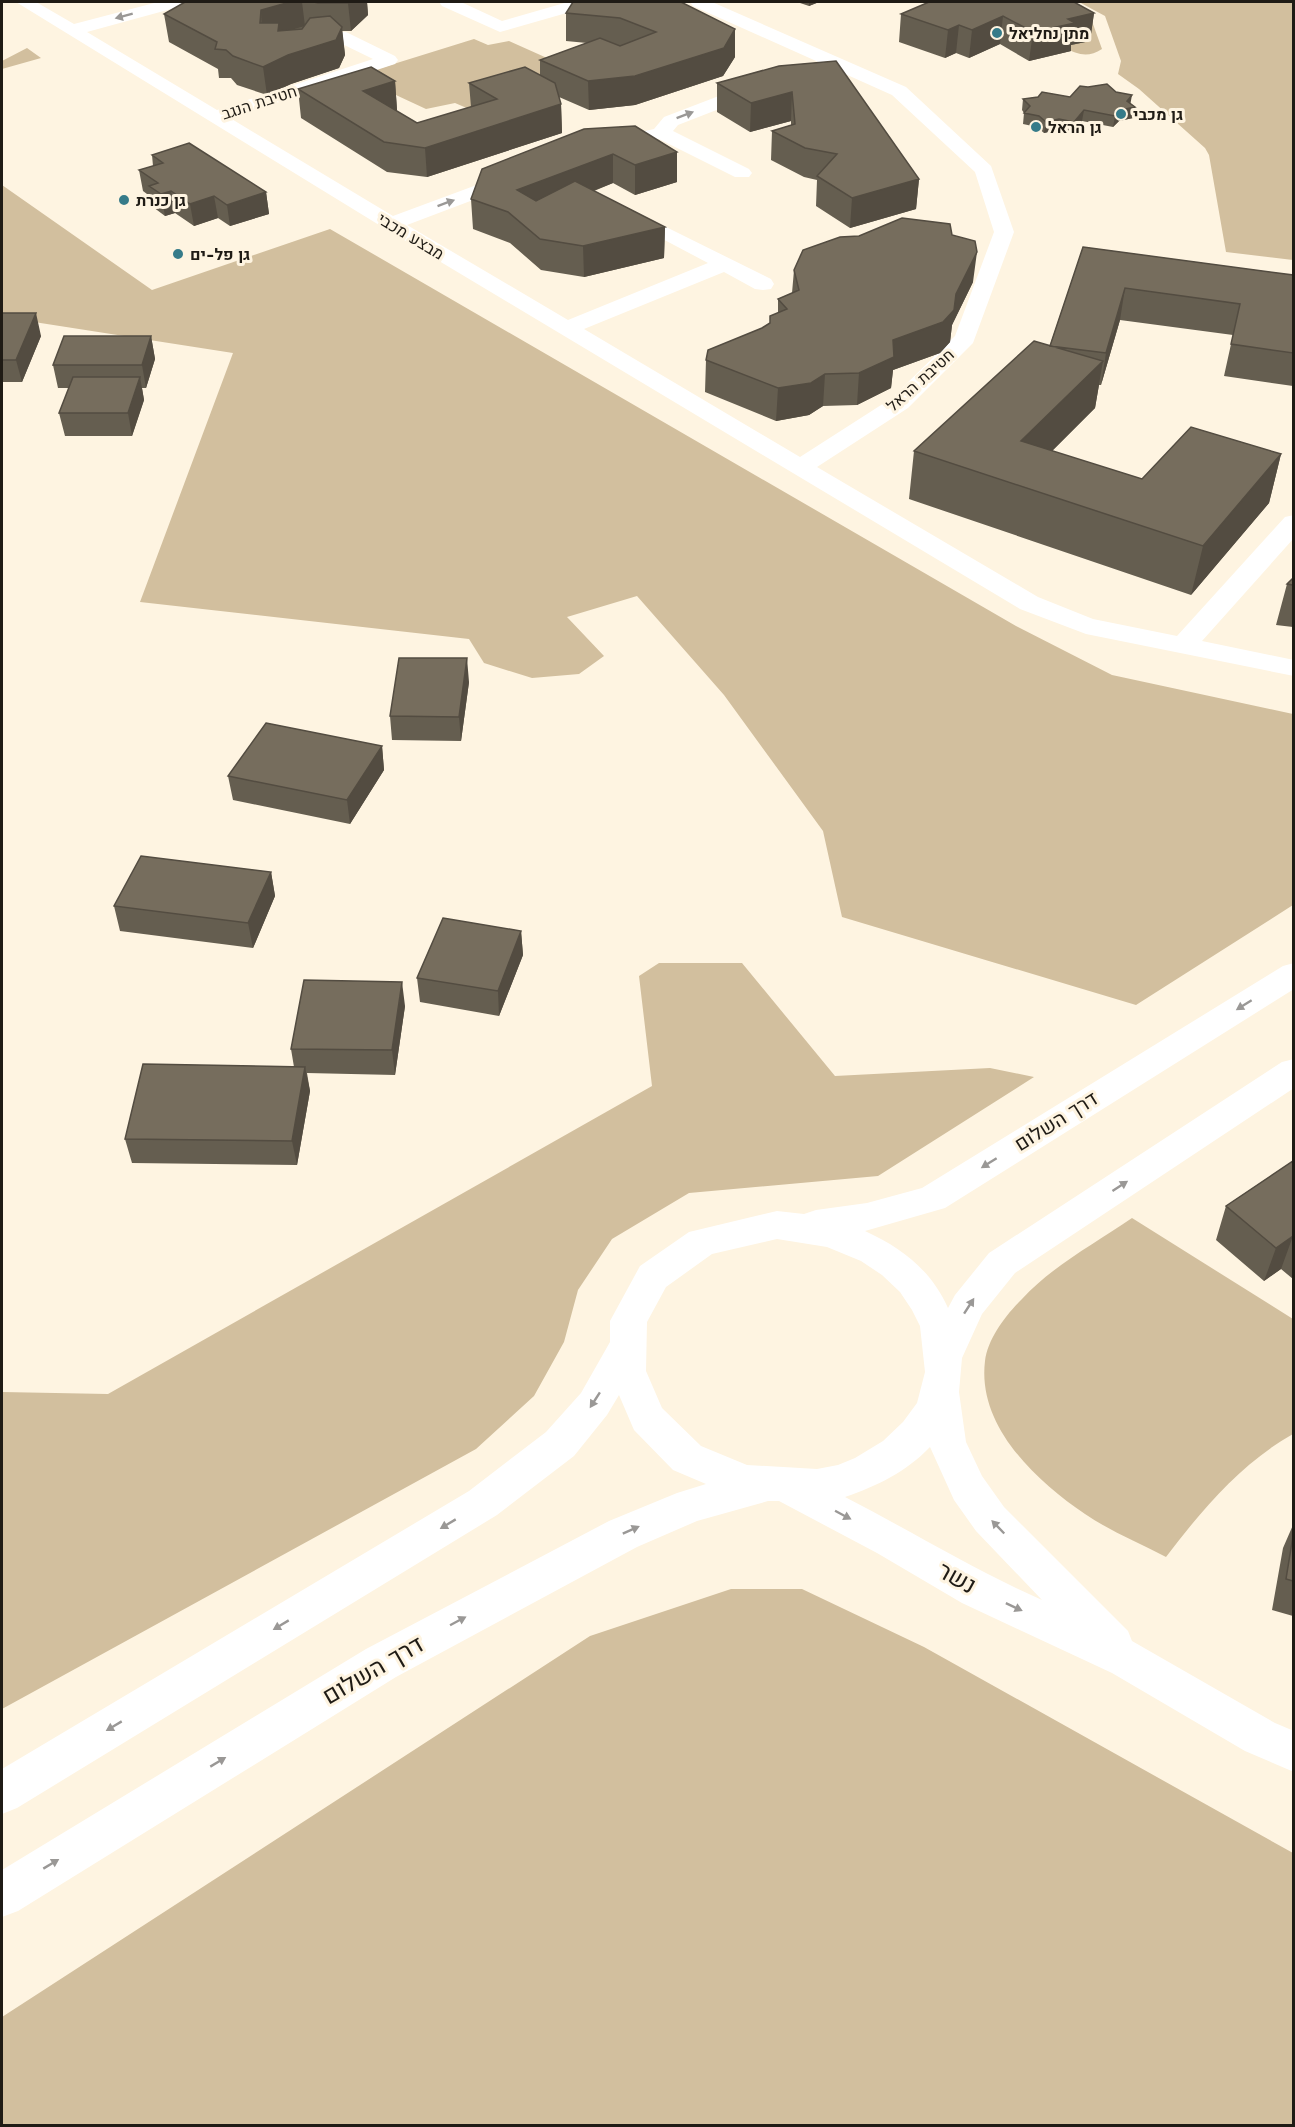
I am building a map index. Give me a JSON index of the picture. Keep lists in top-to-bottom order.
{
  "streets": {
    "street": [
      "חטיבת הנגב",
      "מבצע מכבי",
      "חטיבת הראל",
      "דרך השלום",
      "נשר"
    ]
  },
  "crossings": [
    ["חטיבת הנגב", "מבצע מכבי"],
    ["מבצע מכבי", "חטיבת הראל"],
    ["דרך השלום", "נשר"]
  ],
  "places": [
    "מתן נחליאל",
    "גן מכבי",
    "גן הראל",
    "גן כנרת",
    "גן פל-ים"
  ]
}
